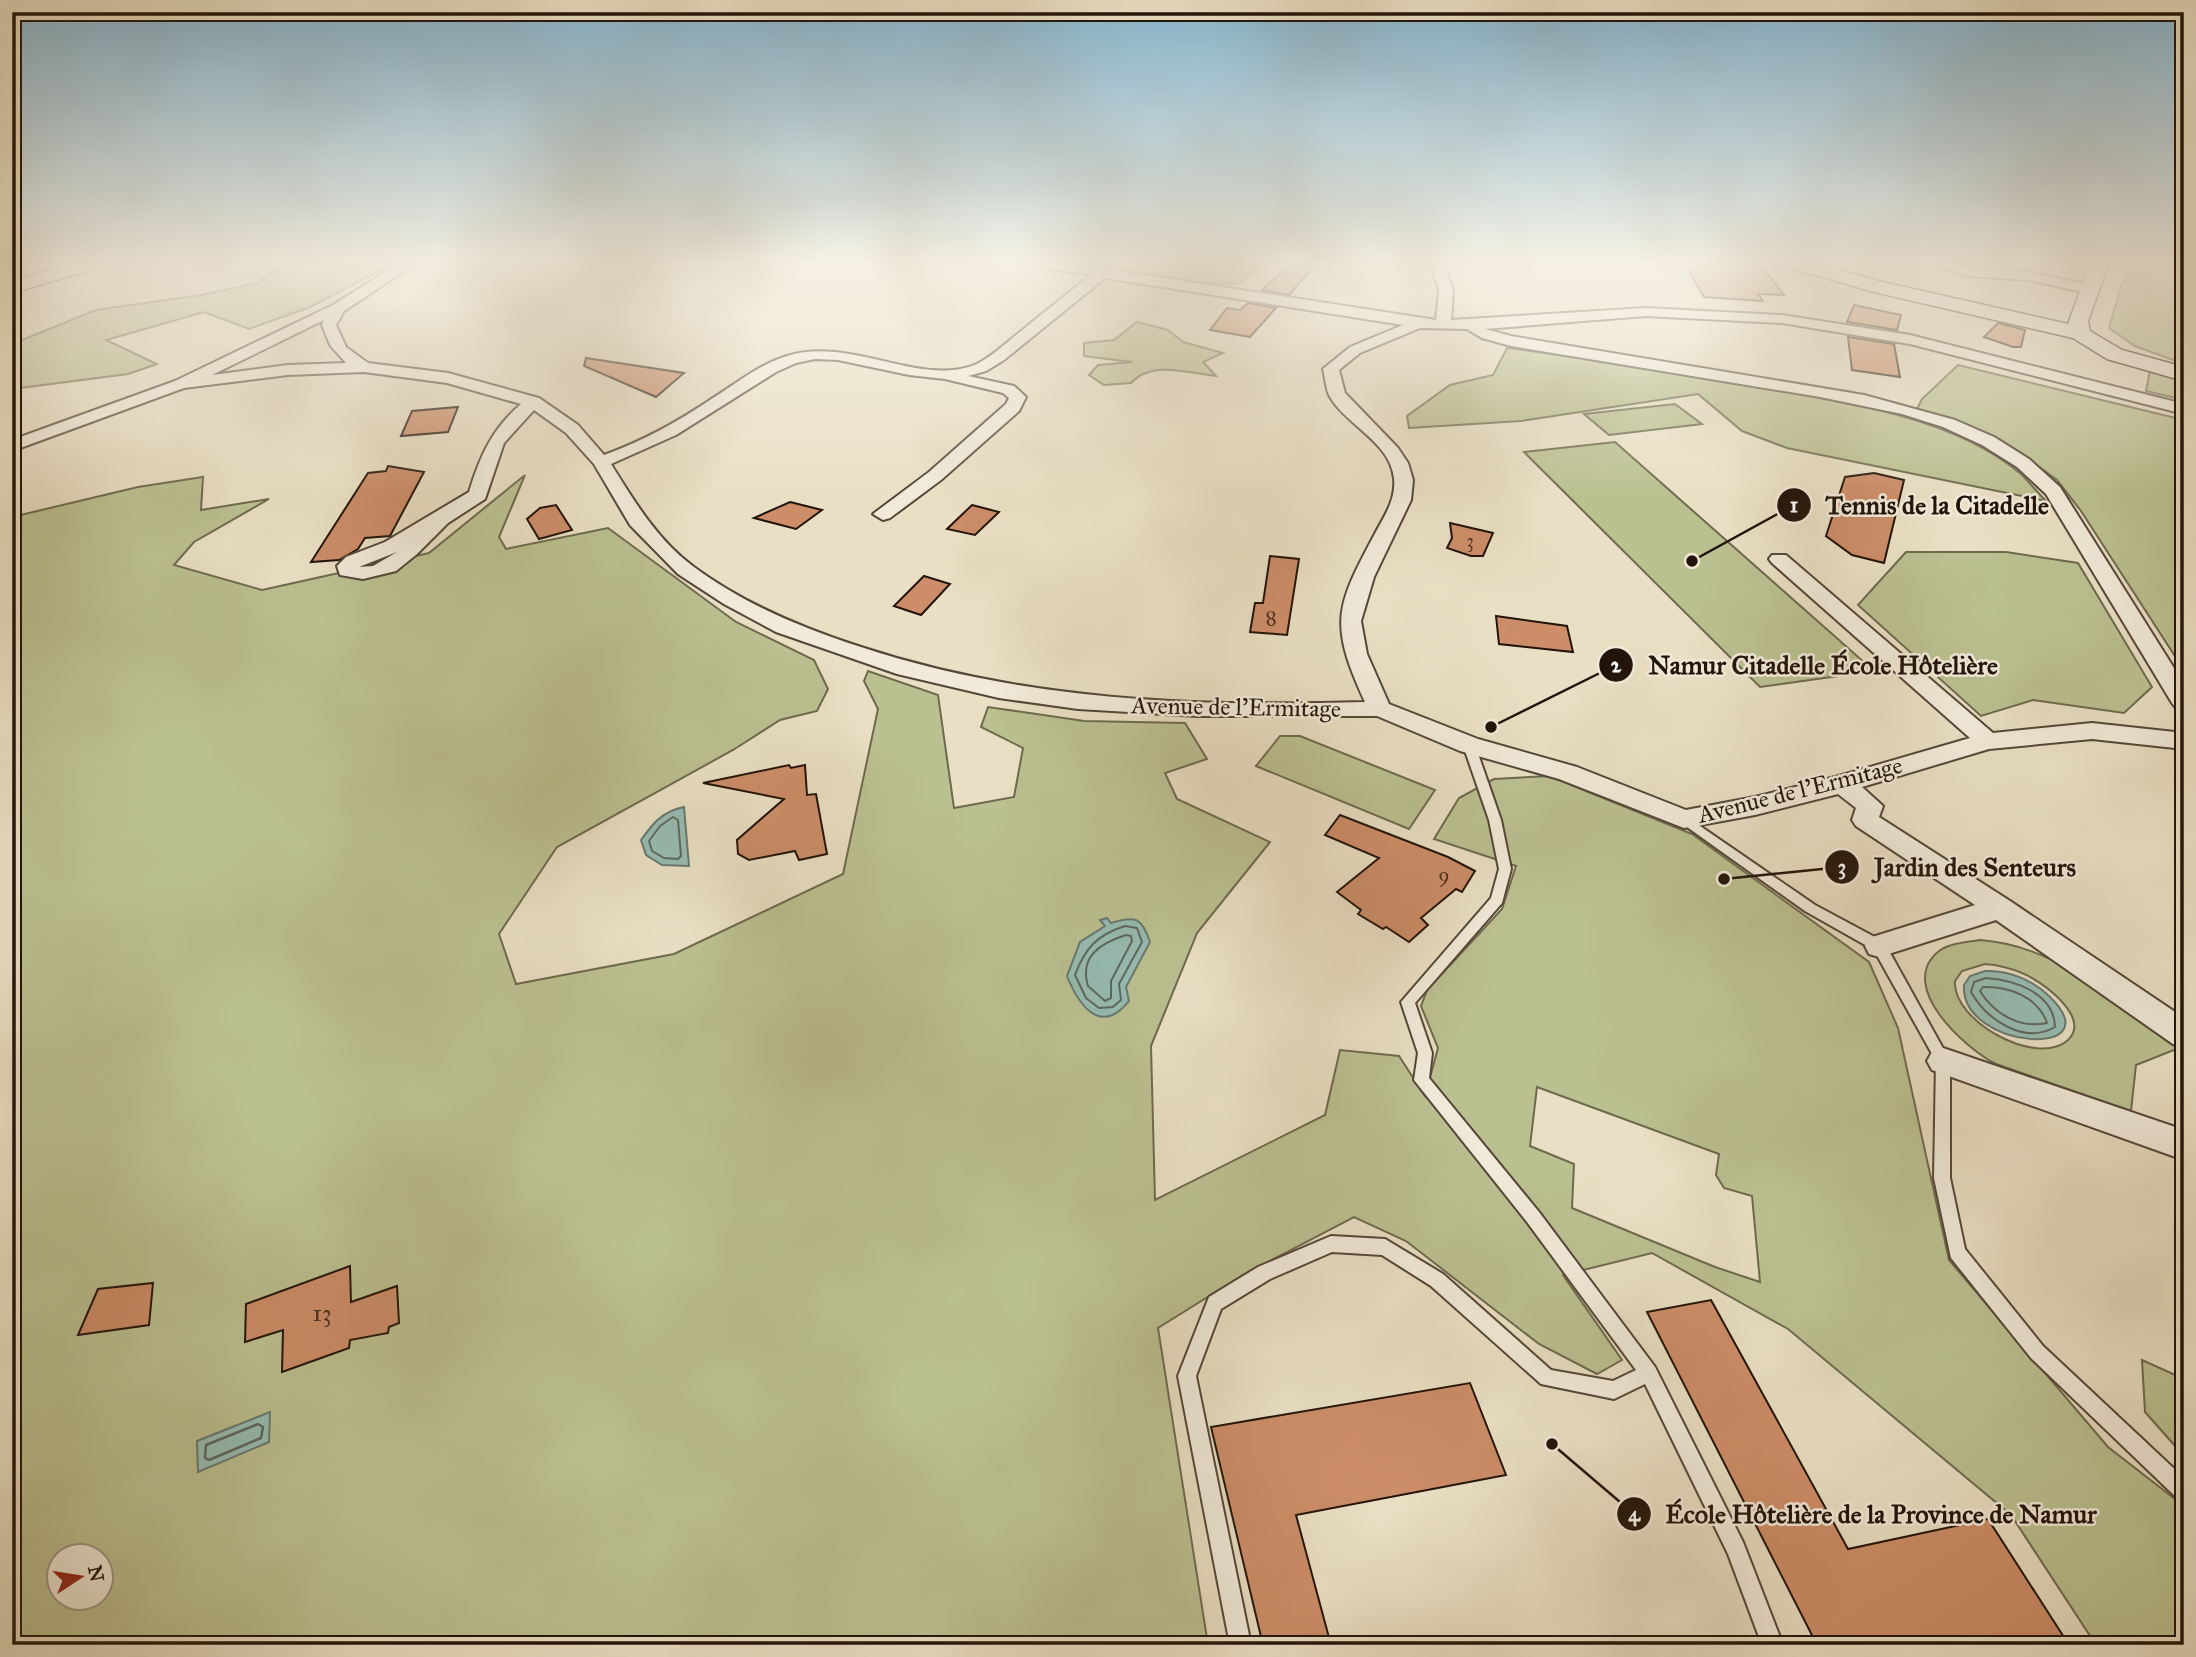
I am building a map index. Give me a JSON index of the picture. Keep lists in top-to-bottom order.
{
  "streets": {
    "street": ["Avenue de l'Ermitage"]
  },
  "places": [
    "Tennis de la Citadelle",
    "Namur Citadelle École Hôtelière",
    "Jardin des Senteurs",
    "École Hôtelière de la Province de Namur"
  ],
  "house_numbers": [
    "3",
    "8",
    "9",
    "13"
  ],
  "north": "right"
}
